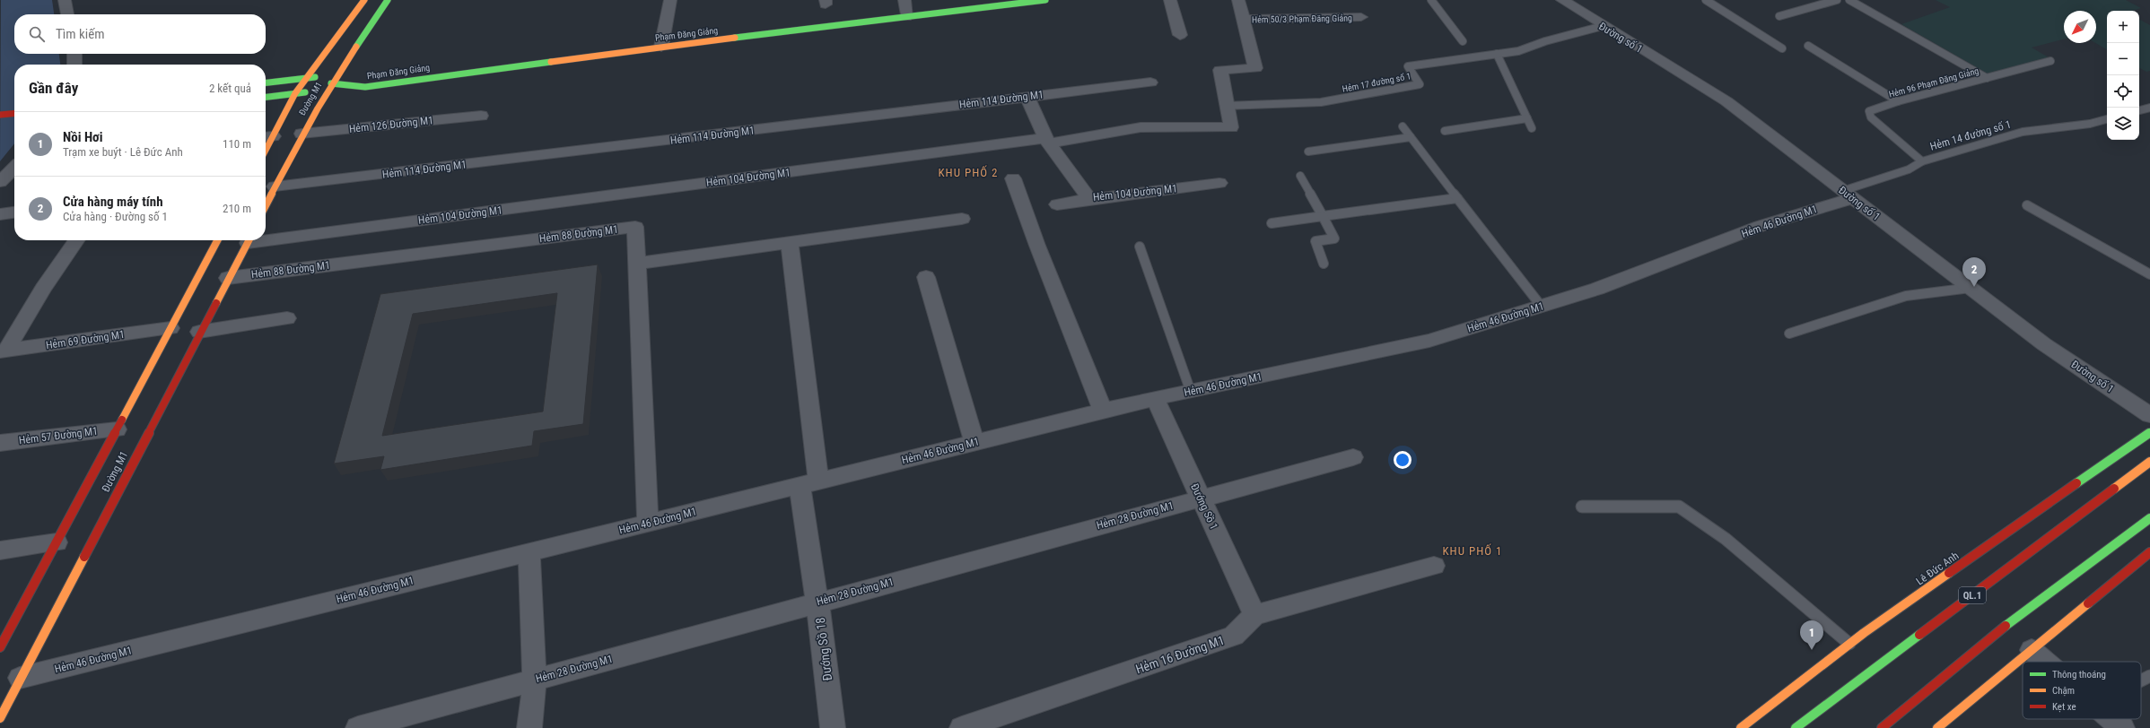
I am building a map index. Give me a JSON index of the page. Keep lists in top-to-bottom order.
{
  "streets": {
    "main road": [
      "Phạm Đăng Giảng",
      "Đường M1",
      "Lê Đức Anh",
      "QL.1"
    ],
    "street": [
      "Hẻm 50/3 Phạm Đăng Giảng",
      "Đường số 1",
      "Hẻm 114 Đường M1",
      "Hẻm 126 Đường M1",
      "Hẻm 104 Đường M1",
      "Hẻm 46 Đường M1",
      "Hẻm 88 Đường M1",
      "Hẻm 69 Đường M1",
      "Hẻm 57 Đường M1",
      "Đướng Sồ 1",
      "Hẻm 28 Đường M1",
      "Đướng Sồ 18",
      "Hẻm 16 Đường M1"
    ],
    "lane": ["Hẻm 17 đường số 1", "Hẻm 96 Phạm Đăng Giảng", "Hẻm 14 đường số 1"]
  },
  "crossings": [
    ["Phạm Đăng Giảng", "Đường M1"],
    ["Đường số 1", "Hẻm 17 đường số 1"],
    ["Đường số 1", "Hẻm 14 đường số 1"],
    ["Đường số 1", "Hẻm 46 Đường M1"],
    ["Hẻm 96 Phạm Đăng Giảng", "Hẻm 14 đường số 1"],
    ["Đường M1", "Hẻm 114 Đường M1"],
    ["Đường M1", "Hẻm 126 Đường M1"],
    ["Đường M1", "Hẻm 46 Đường M1"],
    ["Đường M1", "Hẻm 88 Đường M1"],
    ["Đường M1", "Hẻm 69 Đường M1"],
    ["Đường M1", "Hẻm 57 Đường M1"],
    ["Hẻm 14 đường số 1", "Hẻm 46 Đường M1"],
    ["Hẻm 46 Đường M1", "Hẻm 88 Đường M1"],
    ["Hẻm 46 Đường M1", "Đướng Sồ 1"],
    ["Hẻm 46 Đường M1", "Đướng Sồ 18"],
    ["Đướng Sồ 1", "Hẻm 28 Đường M1"],
    ["Đướng Sồ 1", "Hẻm 16 Đường M1"],
    ["Hẻm 28 Đường M1", "Đướng Sồ 18"]
  ],
  "districts": ["KHU PHỐ 2", "KHU PHỐ 1"],
  "legend": ["Thông thoáng", "Chậm", "Kẹt xe"],
  "north": "bottom left",
  "page": {
    "map_buttons": ["+", "−"],
    "search": "Tìm kiếm",
    "heading": ["Gần đây", "2 kết quả"],
    "list": [
      {
        "mark": "1",
        "name": "Nồi Hơi",
        "note": "Trạm xe buýt · Lê Đức Anh",
        "value": "110 m"
      },
      {
        "mark": "2",
        "name": "Cửa hàng máy tính",
        "note": "Cửa hàng · Đường số 1",
        "value": "210 m"
      }
    ],
    "pins": ["2", "1"]
  }
}
